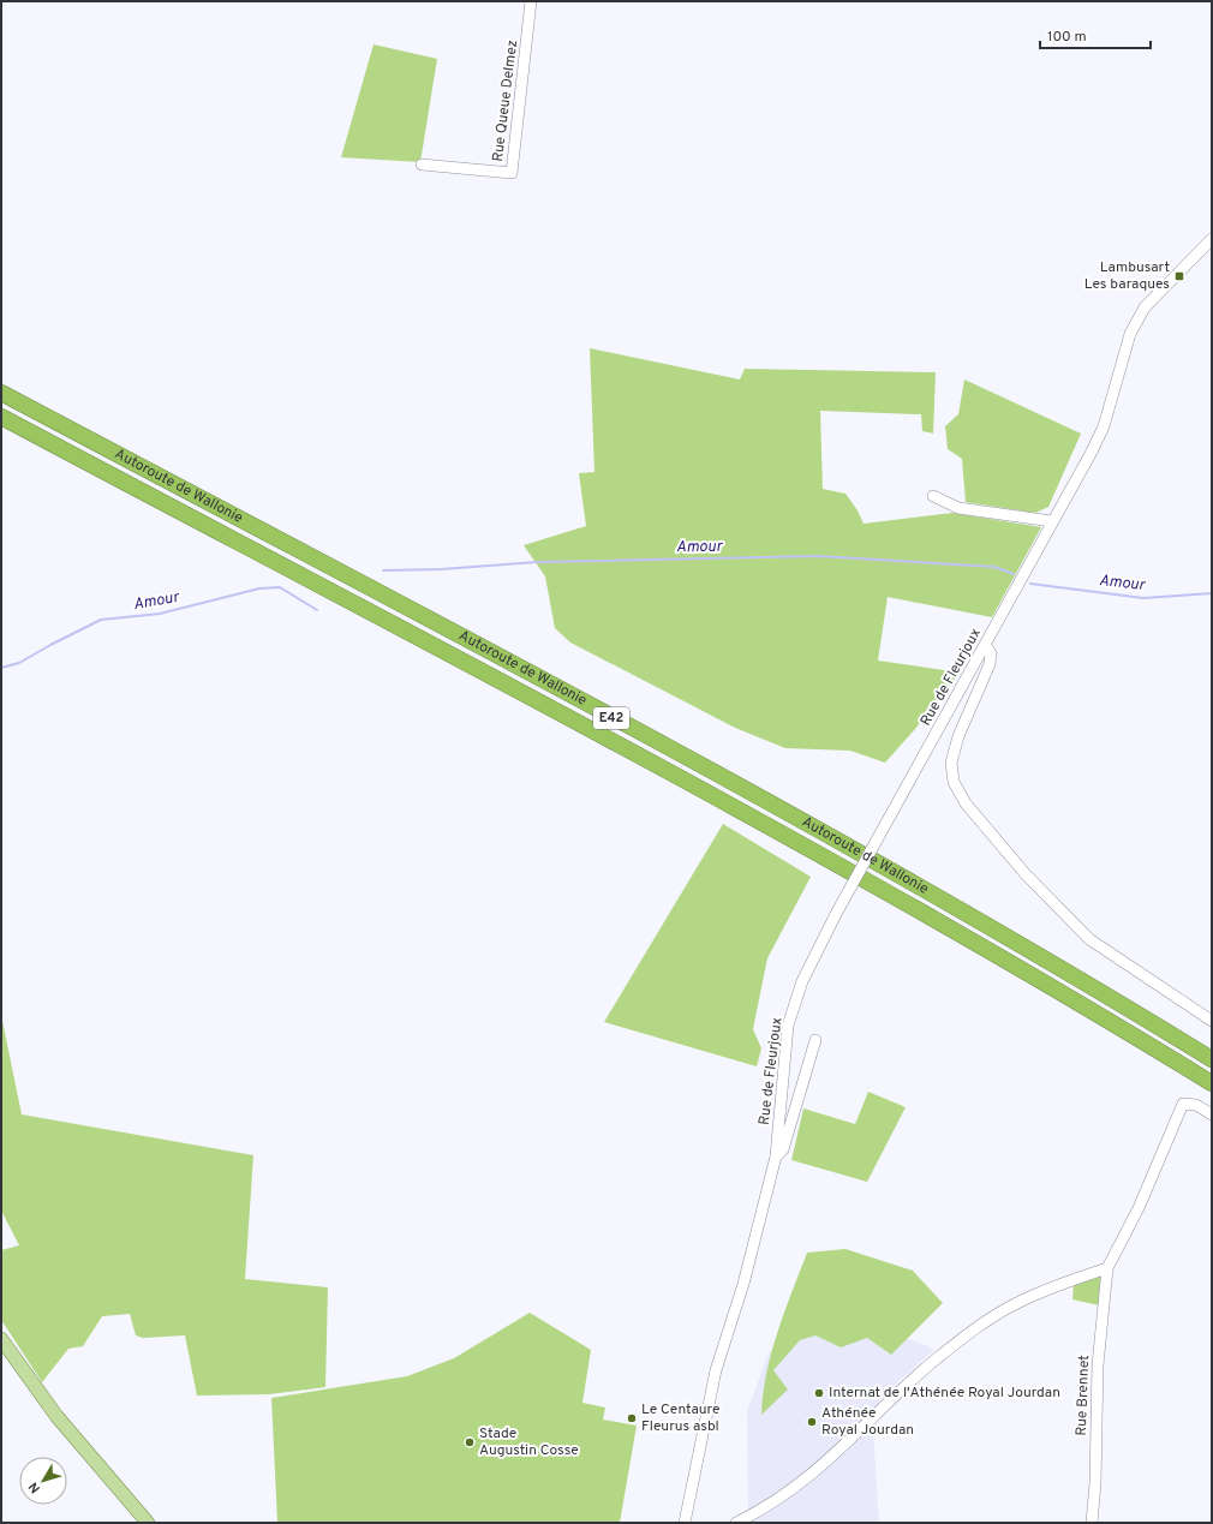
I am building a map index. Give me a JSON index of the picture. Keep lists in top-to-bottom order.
{
  "streets": {
    "highway": ["Autoroute de Wallonie", "E42"],
    "street": ["Rue Queue Delmez", "Rue de Fleurjoux", "Rue Brennet"]
  },
  "water": ["Amour"],
  "places": {
    "transit": ["Lambusart Les baraques"],
    "other": [
      "Internat de l'Athénée Royal Jourdan",
      "Le Centaure Fleurus asbl",
      "Athénée Royal Jourdan",
      "Stade Augustin Cosse"
    ]
  },
  "scale_bar": "100 m",
  "north": "bottom left"
}
